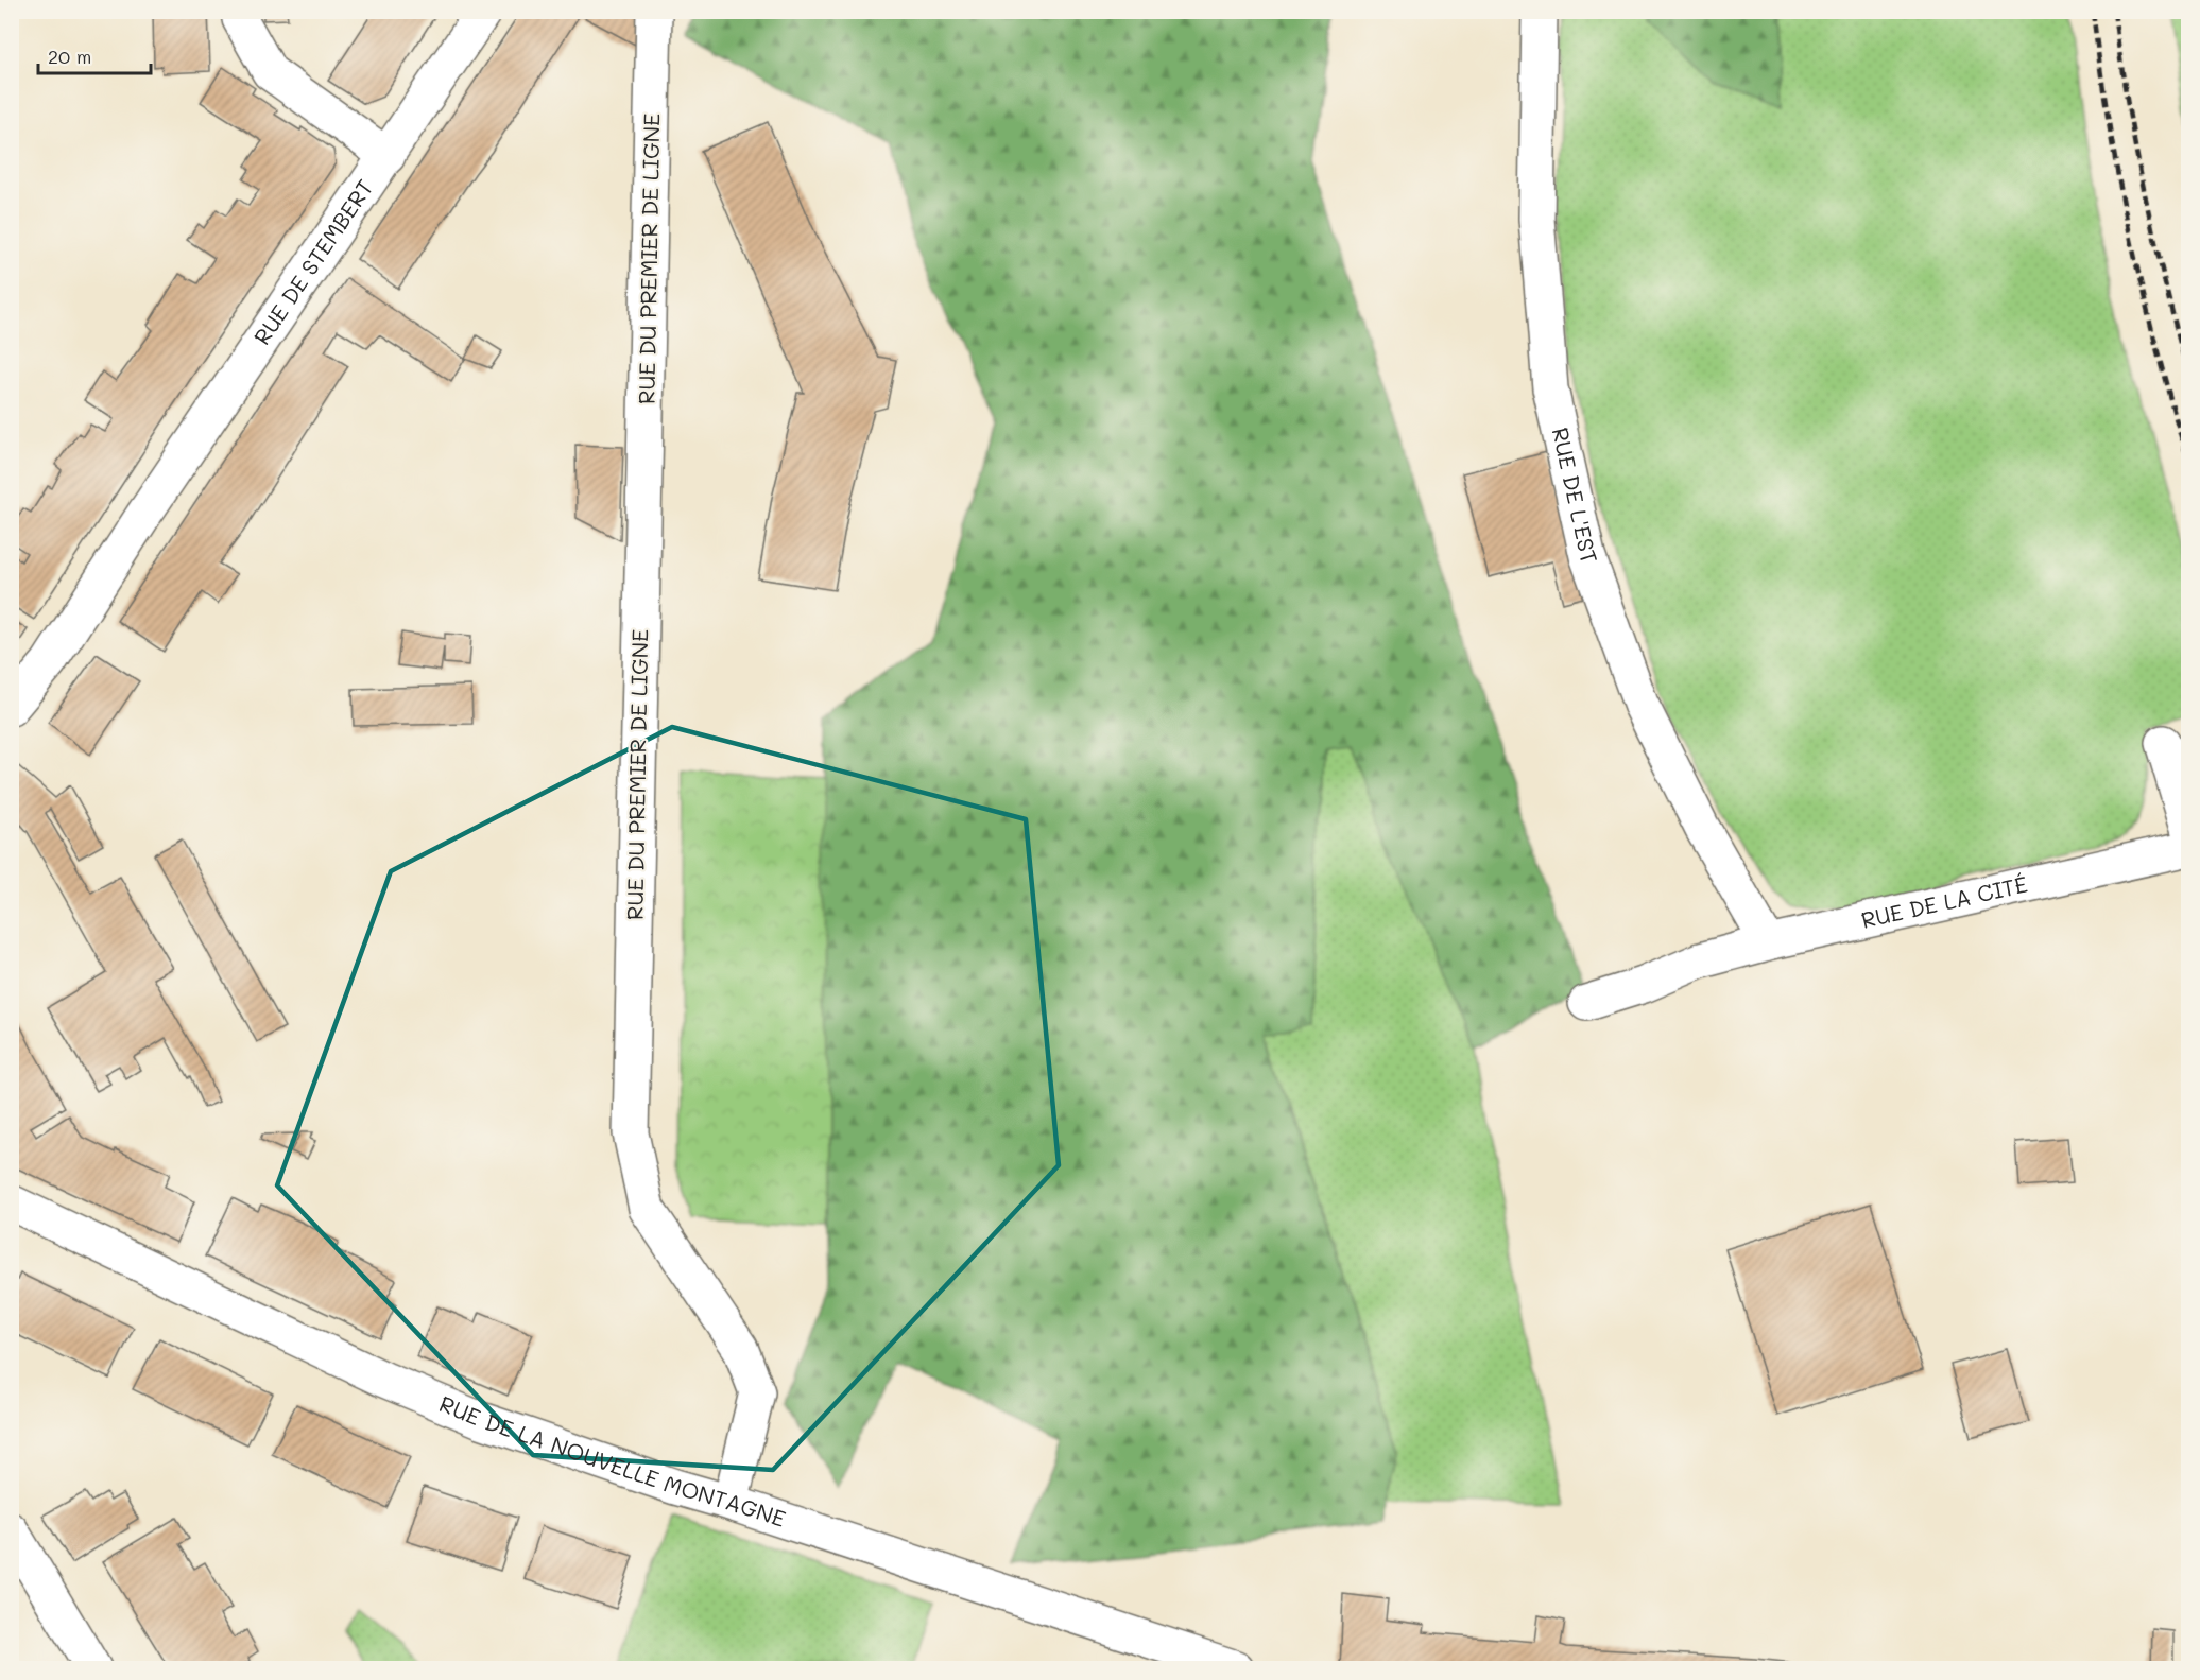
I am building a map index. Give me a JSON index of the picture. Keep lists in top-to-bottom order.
{
  "streets": {
    "street": [
      "RUE DU PREMIER DE LIGNE",
      "RUE DE STEMBERT",
      "RUE DE L'EST",
      "RUE DE LA CITÉ",
      "RUE DE LA NOUVELLE MONTAGNE"
    ]
  },
  "crossings": [
    ["RUE DU PREMIER DE LIGNE", "RUE DE LA NOUVELLE MONTAGNE"],
    ["RUE DE L'EST", "RUE DE LA CITÉ"]
  ],
  "scale_bar": "20 m"
}
